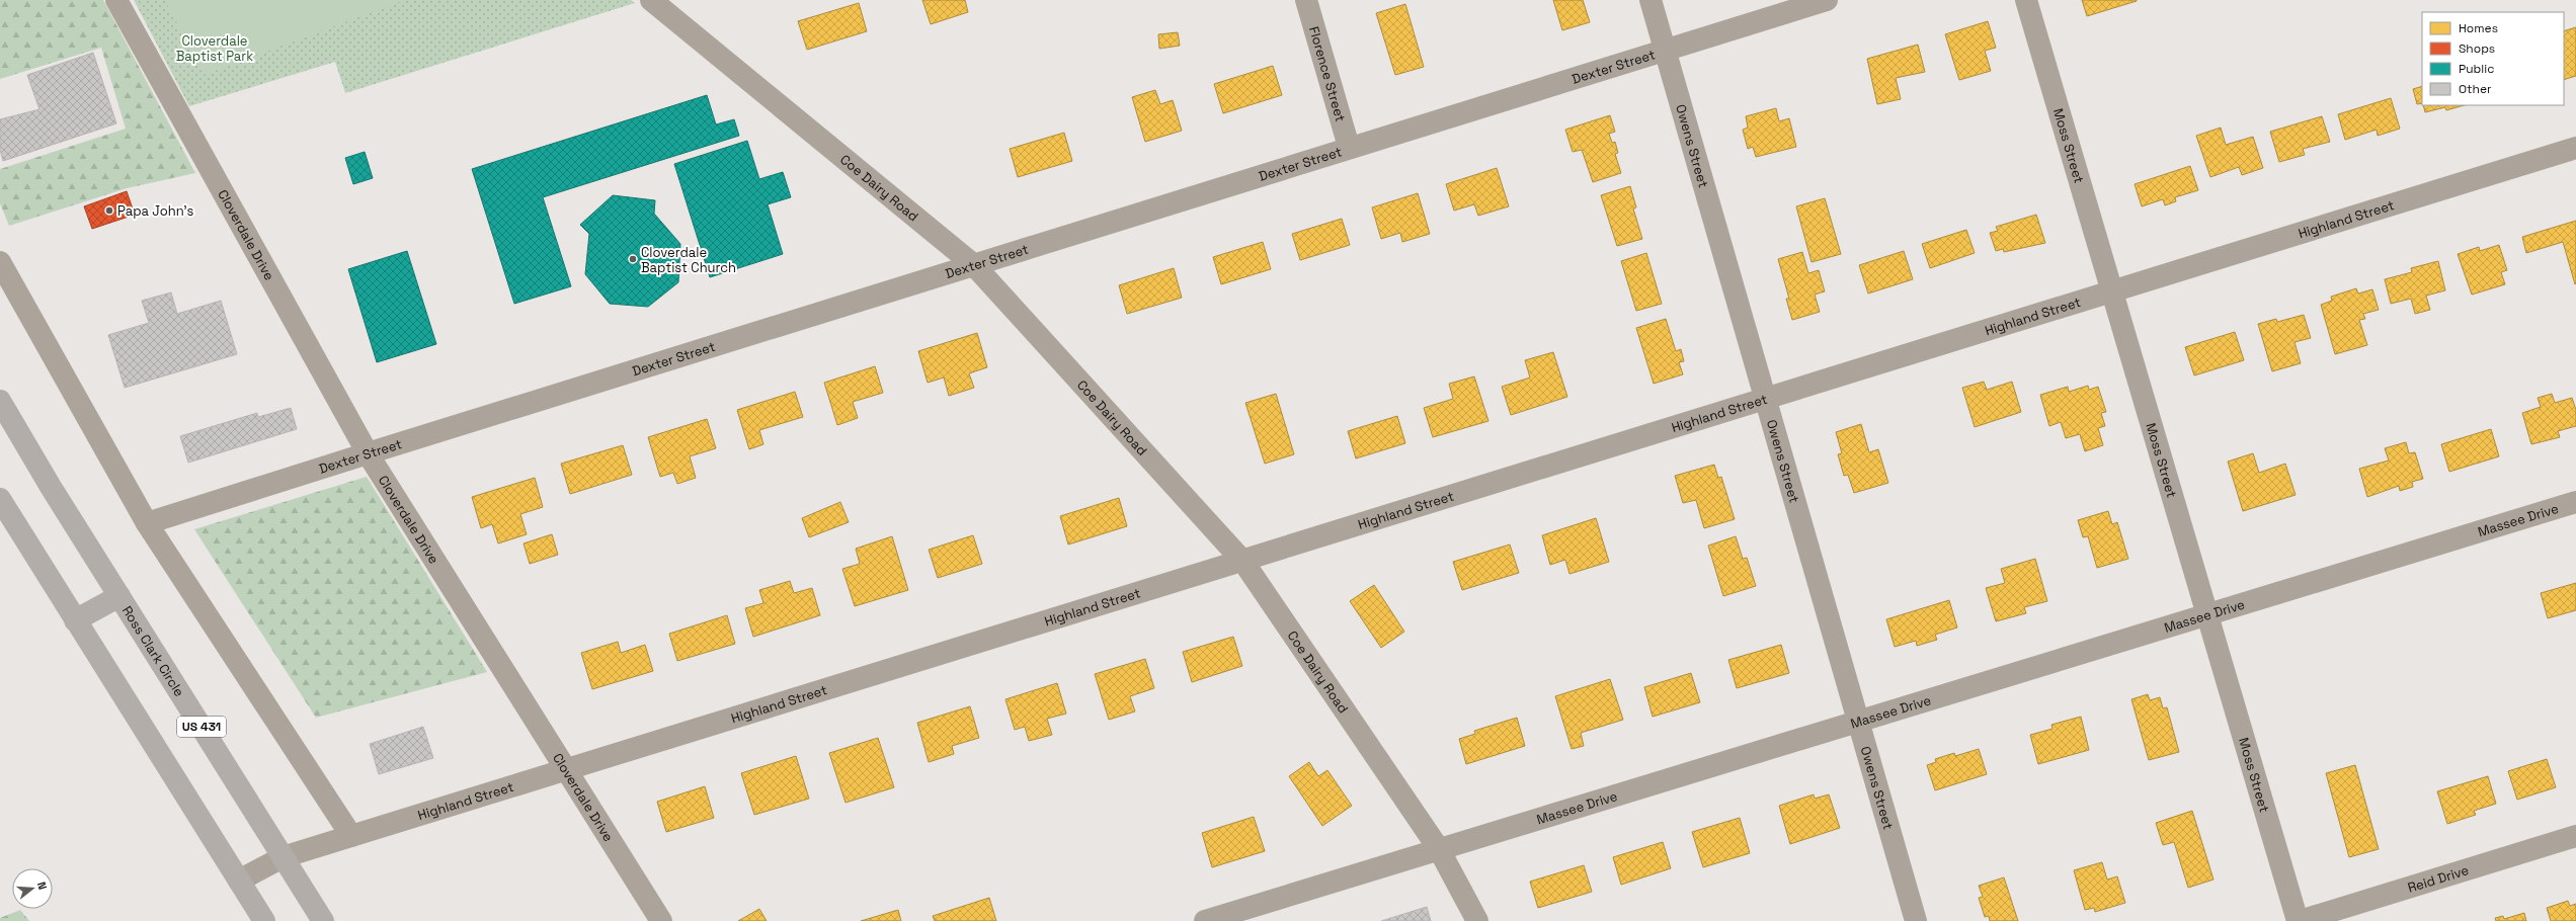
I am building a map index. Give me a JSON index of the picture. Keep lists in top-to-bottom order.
{
  "streets": {
    "highway": ["Ross Clark Circle", "US 431"],
    "street": [
      "Dexter Street",
      "Florence Street",
      "Owens Street",
      "Moss Street",
      "Coe Dairy Road",
      "Highland Street",
      "Cloverdale Drive",
      "Massee Drive",
      "Reid Drive"
    ]
  },
  "crossings": [
    ["Dexter Street", "Florence Street"],
    ["Dexter Street", "Owens Street"],
    ["Dexter Street", "Coe Dairy Road"],
    ["Dexter Street", "Cloverdale Drive"],
    ["Owens Street", "Highland Street"],
    ["Owens Street", "Massee Drive"],
    ["Moss Street", "Highland Street"],
    ["Moss Street", "Massee Drive"],
    ["Moss Street", "Reid Drive"],
    ["Coe Dairy Road", "Highland Street"],
    ["Coe Dairy Road", "Massee Drive"],
    ["Highland Street", "Cloverdale Drive"],
    ["Highland Street", "Ross Clark Circle"]
  ],
  "parks": ["Cloverdale Baptist Park"],
  "places": ["Papa John's", "Cloverdale Baptist Church"],
  "legend": [
    "Homes",
    "Shops",
    "Public",
    "Other"
  ],
  "north": "right"
}
